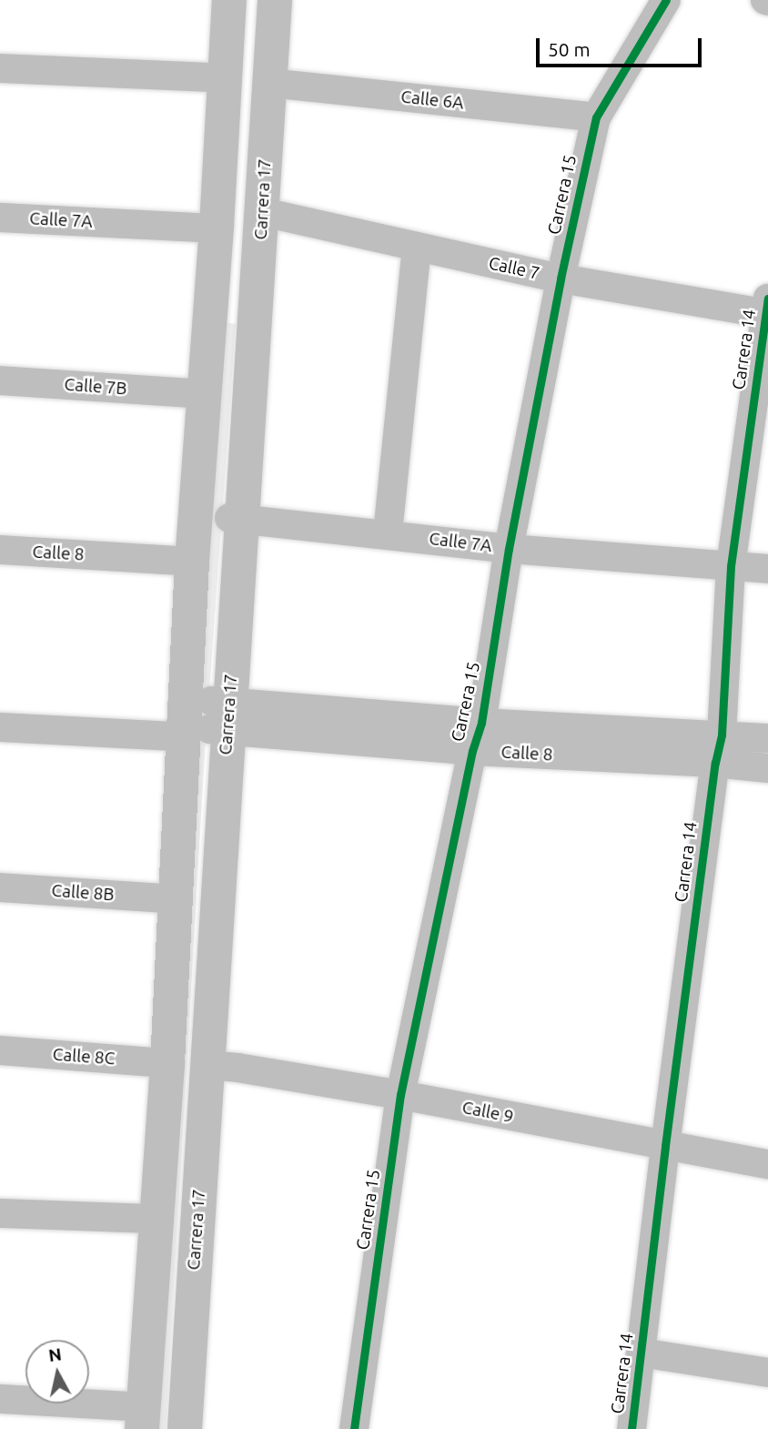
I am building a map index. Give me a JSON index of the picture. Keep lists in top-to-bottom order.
{
  "streets": {
    "main road": ["Carrera 17"],
    "street": [
      "Calle 6A",
      "Carrera 15",
      "Calle 7A",
      "Calle 7",
      "Carrera 14",
      "Calle 7B",
      "Calle 8",
      "Calle 8B",
      "Calle 8C",
      "Calle 9"
    ]
  },
  "crossings": [
    ["Calle 6A", "Carrera 15"],
    ["Calle 6A", "Carrera 17"],
    ["Carrera 15", "Calle 7A"],
    ["Carrera 15", "Calle 7"],
    ["Carrera 15", "Calle 8"],
    ["Carrera 15", "Calle 9"],
    ["Carrera 17", "Calle 7A"],
    ["Carrera 17", "Calle 7"],
    ["Carrera 17", "Calle 8"],
    ["Carrera 17", "Calle 9"],
    ["Calle 7A", "Carrera 14"],
    ["Calle 7", "Carrera 14"],
    ["Carrera 14", "Calle 8"],
    ["Carrera 14", "Calle 9"]
  ],
  "scale_bar": "50 m",
  "north": "top"
}
